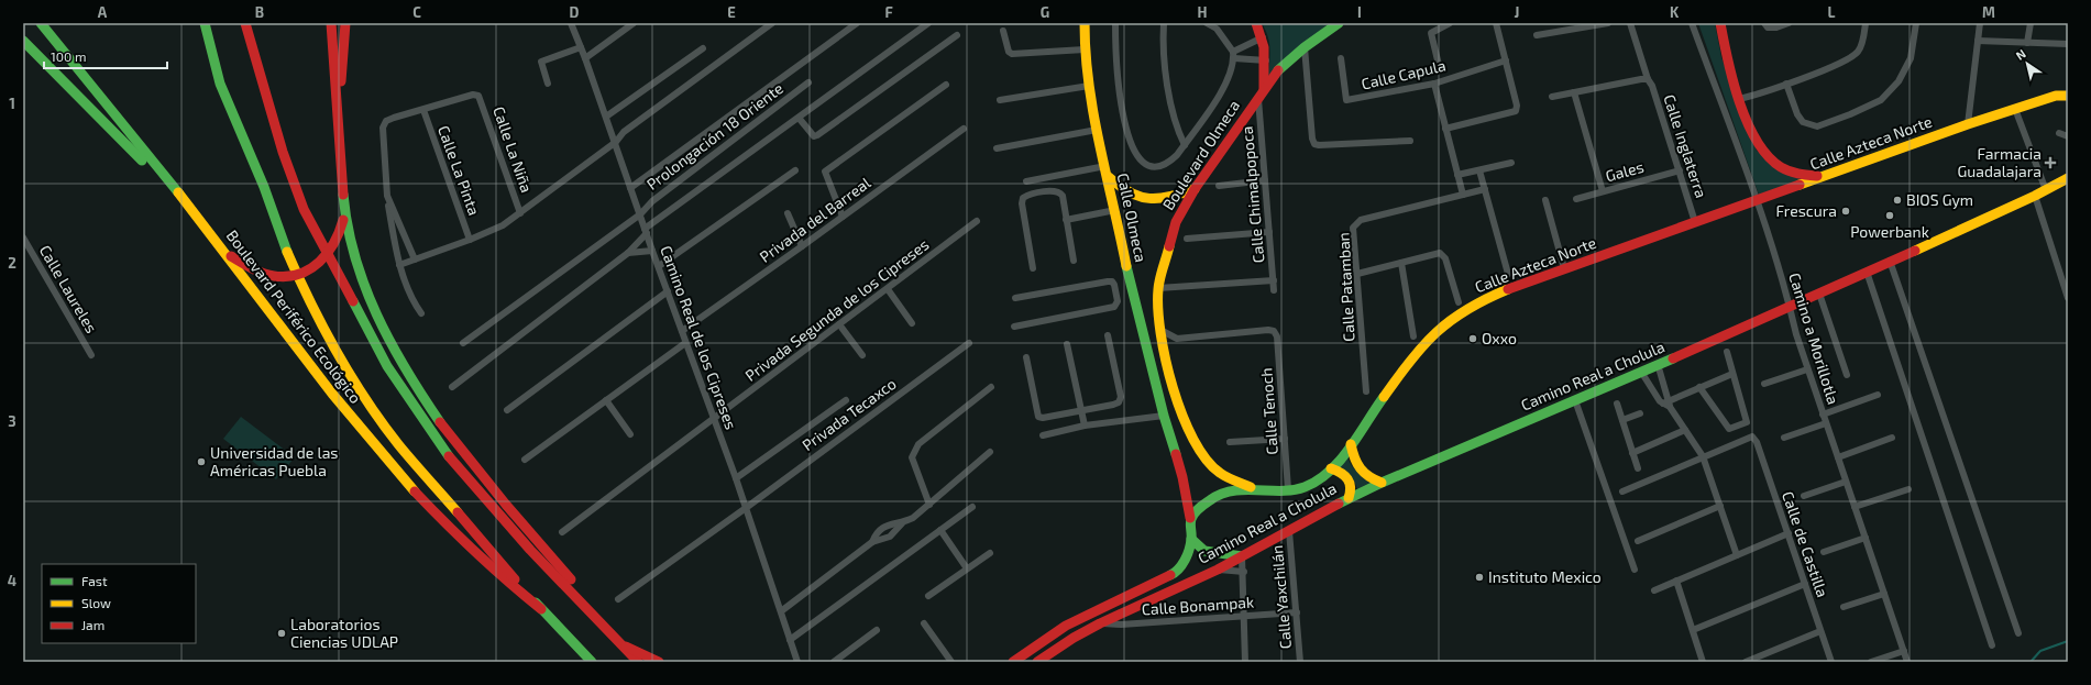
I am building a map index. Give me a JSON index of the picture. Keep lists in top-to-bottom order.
{
  "streets": {
    "main road": [
      "Calle Azteca Norte",
      "Boulevard Olmeca",
      "Calle Olmeca",
      "Boulevard Periférico Ecológico",
      "Camino Real a Cholula"
    ],
    "street": [
      "Calle Capula",
      "Prolongación 18 Oriente",
      "Calle Inglaterra",
      "Calle La Niña",
      "Calle La Pinta",
      "Gales",
      "Calle Chimalpopoca",
      "Privada del Barreal",
      "Calle Patamban",
      "Calle Laureles",
      "Privada Segunda de los Cipreses",
      "Camino Real de los Cipreses",
      "Camino a Morillotla",
      "Calle Tenoch",
      "Privada Tecaxco",
      "Calle de Castilla",
      "Calle Yaxchilán",
      "Calle Bonampak"
    ]
  },
  "crossings": [
    ["Prolongación 18 Oriente", "Camino Real de los Cipreses"],
    ["Calle Azteca Norte", "Calle Inglaterra"],
    ["Calle Azteca Norte", "Boulevard Olmeca"],
    ["Calle Azteca Norte", "Calle Olmeca"],
    ["Calle Azteca Norte", "Camino a Morillotla"],
    ["Calle Azteca Norte", "Calle Tenoch"],
    ["Calle Inglaterra", "Gales"],
    ["Calle La Niña", "Calle La Pinta"],
    ["Boulevard Olmeca", "Calle Chimalpopoca"],
    ["Boulevard Olmeca", "Calle Tenoch"],
    ["Privada del Barreal", "Camino Real de los Cipreses"],
    ["Privada Segunda de los Cipreses", "Camino Real de los Cipreses"],
    ["Camino Real de los Cipreses", "Privada Tecaxco"],
    ["Camino a Morillotla", "Camino Real a Cholula"],
    ["Camino Real a Cholula", "Calle Yaxchilán"],
    ["Camino Real a Cholula", "Calle Bonampak"],
    ["Calle Yaxchilán", "Calle Bonampak"]
  ],
  "places": {
    "health": ["Farmacia Guadalajara"],
    "other": [
      "BIOS Gym",
      "Frescura",
      "Powerbank",
      "Oxxo",
      "Universidad de las Américas Puebla",
      "Instituto Mexico",
      "Laboratorios Ciencias UDLAP"
    ]
  },
  "legend": ["Fast", "Slow", "Jam"],
  "scale_bar": "100 m",
  "north": "top left",
  "grid": {
    "columns": [
      "A",
      "B",
      "C",
      "D",
      "E",
      "F",
      "G",
      "H",
      "I",
      "J",
      "K",
      "L",
      "M"
    ],
    "rows": [
      "1",
      "2",
      "3",
      "4"
    ]
  }
}
